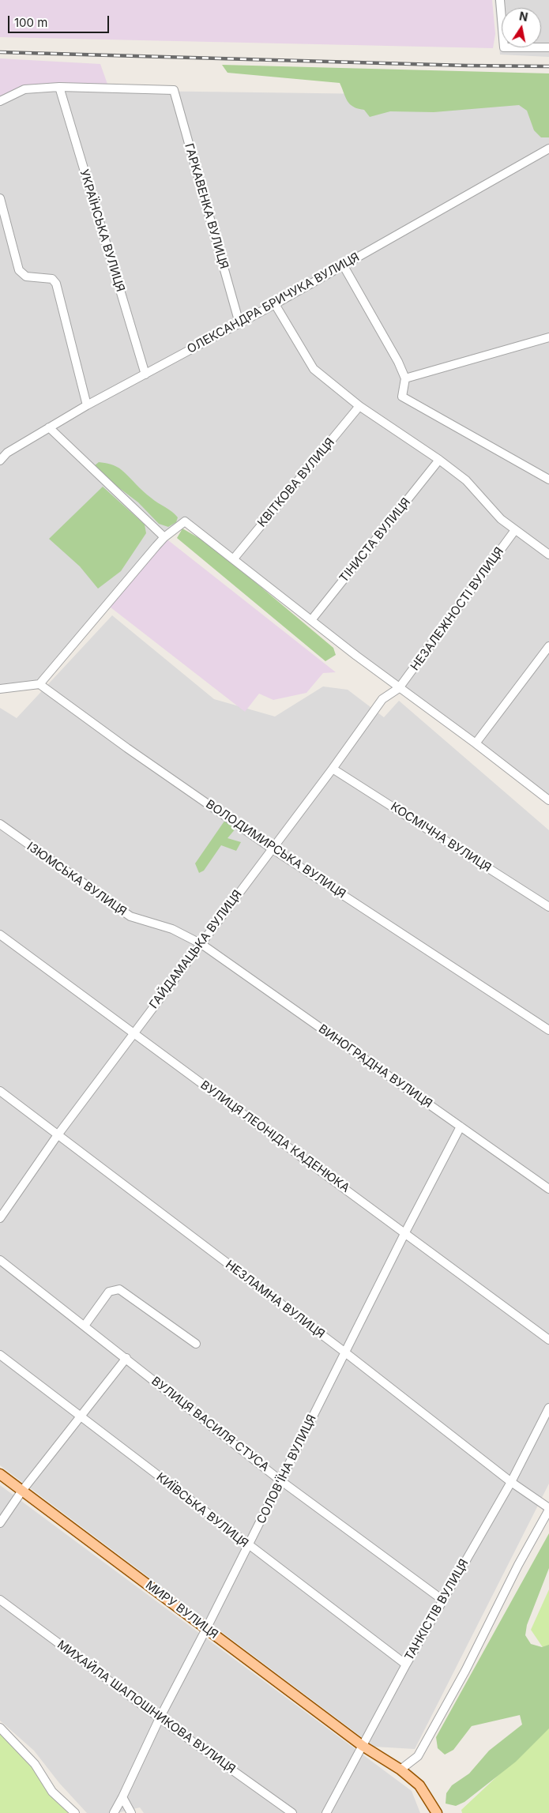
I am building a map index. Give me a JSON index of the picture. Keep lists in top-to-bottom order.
{
  "streets": {
    "main road": ["МИРУ ВУЛИЦЯ"],
    "street": [
      "ГАРКАВЕНКА ВУЛИЦЯ",
      "УКРАЇНСЬКА ВУЛИЦЯ",
      "ОЛЕКСАНДРА БРИЧУКА ВУЛИЦЯ",
      "КВІТКОВА ВУЛИЦЯ",
      "ТІНИСТА ВУЛИЦЯ",
      "НЕЗАЛЕЖНОСТІ ВУЛИЦЯ",
      "КОСМІЧНА ВУЛИЦЯ",
      "ВОЛОДИМИРСЬКА ВУЛИЦЯ",
      "ІЗЮМСЬКА ВУЛИЦЯ",
      "ГАЙДАМАЦЬКА ВУЛИЦЯ",
      "ВИНОГРАДНА ВУЛИЦЯ",
      "ВУЛИЦЯ ЛЕОНІДА КАДЕНЮКА",
      "НЕЗЛАМНА ВУЛИЦЯ",
      "ВУЛИЦЯ ВАСИЛЯ СТУСА",
      "СОЛОВ'ЇНА ВУЛИЦЯ",
      "КИЇВСЬКА ВУЛИЦЯ",
      "ТАНКІСТІВ ВУЛИЦЯ",
      "МИХАЙЛА ШАПОШНИКОВА ВУЛИЦЯ"
    ]
  },
  "crossings": [
    ["ГАРКАВЕНКА ВУЛИЦЯ", "УКРАЇНСЬКА ВУЛИЦЯ"],
    ["ГАРКАВЕНКА ВУЛИЦЯ", "ОЛЕКСАНДРА БРИЧУКА ВУЛИЦЯ"],
    ["УКРАЇНСЬКА ВУЛИЦЯ", "ОЛЕКСАНДРА БРИЧУКА ВУЛИЦЯ"],
    ["НЕЗАЛЕЖНОСТІ ВУЛИЦЯ", "ГАЙДАМАЦЬКА ВУЛИЦЯ"],
    ["КОСМІЧНА ВУЛИЦЯ", "ГАЙДАМАЦЬКА ВУЛИЦЯ"],
    ["ВОЛОДИМИРСЬКА ВУЛИЦЯ", "ГАЙДАМАЦЬКА ВУЛИЦЯ"],
    ["ІЗЮМСЬКА ВУЛИЦЯ", "ГАЙДАМАЦЬКА ВУЛИЦЯ"],
    ["ІЗЮМСЬКА ВУЛИЦЯ", "ВИНОГРАДНА ВУЛИЦЯ"],
    ["ГАЙДАМАЦЬКА ВУЛИЦЯ", "ВИНОГРАДНА ВУЛИЦЯ"],
    ["ГАЙДАМАЦЬКА ВУЛИЦЯ", "ВУЛИЦЯ ЛЕОНІДА КАДЕНЮКА"],
    ["ГАЙДАМАЦЬКА ВУЛИЦЯ", "НЕЗЛАМНА ВУЛИЦЯ"],
    ["ВИНОГРАДНА ВУЛИЦЯ", "СОЛОВ'ЇНА ВУЛИЦЯ"],
    ["ВУЛИЦЯ ЛЕОНІДА КАДЕНЮКА", "СОЛОВ'ЇНА ВУЛИЦЯ"],
    ["НЕЗЛАМНА ВУЛИЦЯ", "СОЛОВ'ЇНА ВУЛИЦЯ"],
    ["НЕЗЛАМНА ВУЛИЦЯ", "ТАНКІСТІВ ВУЛИЦЯ"],
    ["ВУЛИЦЯ ВАСИЛЯ СТУСА", "СОЛОВ'ЇНА ВУЛИЦЯ"],
    ["ВУЛИЦЯ ВАСИЛЯ СТУСА", "ТАНКІСТІВ ВУЛИЦЯ"],
    ["СОЛОВ'ЇНА ВУЛИЦЯ", "КИЇВСЬКА ВУЛИЦЯ"],
    ["СОЛОВ'ЇНА ВУЛИЦЯ", "МИРУ ВУЛИЦЯ"],
    ["СОЛОВ'ЇНА ВУЛИЦЯ", "МИХАЙЛА ШАПОШНИКОВА ВУЛИЦЯ"],
    ["КИЇВСЬКА ВУЛИЦЯ", "ТАНКІСТІВ ВУЛИЦЯ"],
    ["МИРУ ВУЛИЦЯ", "ТАНКІСТІВ ВУЛИЦЯ"]
  ],
  "scale_bar": "100 m",
  "north": "top"
}
